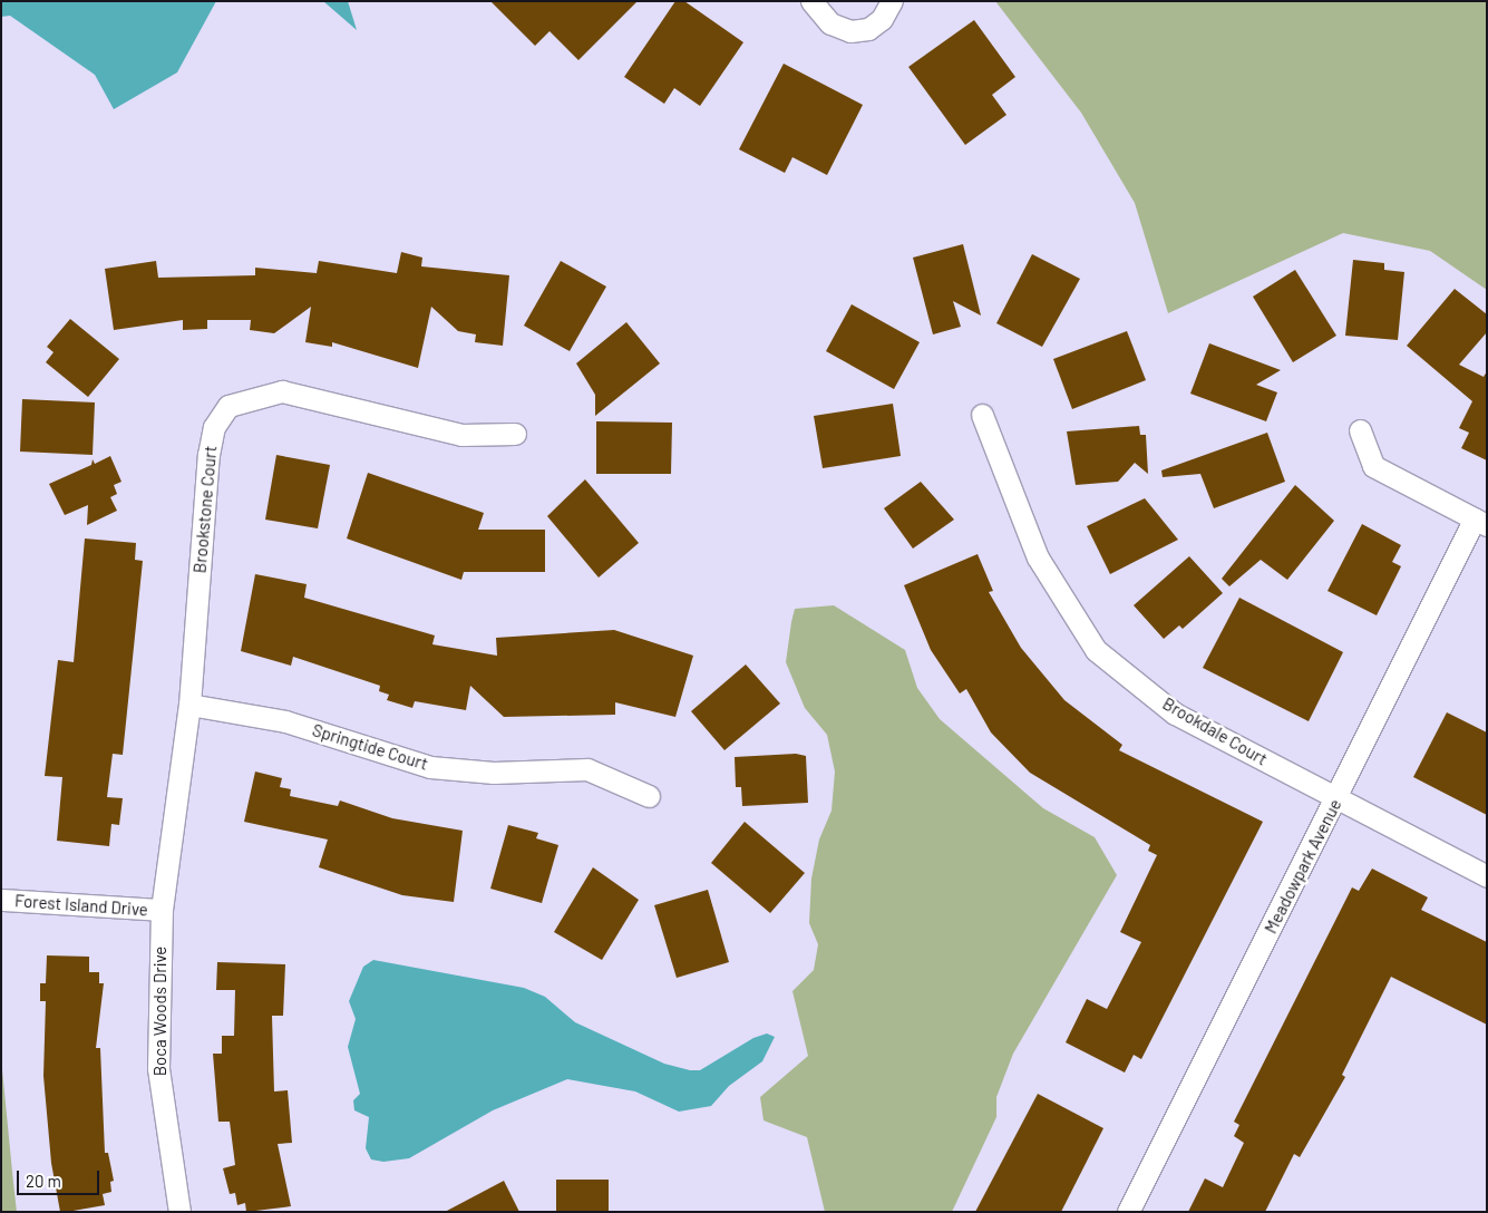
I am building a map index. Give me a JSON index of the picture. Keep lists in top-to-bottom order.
{
  "streets": {
    "street": [
      "Brookstone Court",
      "Brookdale Court",
      "Springtide Court",
      "Meadowpark Avenue",
      "Forest Island Drive",
      "Boca Woods Drive"
    ]
  },
  "crossings": [
    ["Brookstone Court", "Springtide Court"],
    ["Brookstone Court", "Forest Island Drive"],
    ["Brookstone Court", "Boca Woods Drive"],
    ["Brookdale Court", "Meadowpark Avenue"],
    ["Forest Island Drive", "Boca Woods Drive"]
  ],
  "scale_bar": "20 m"
}
